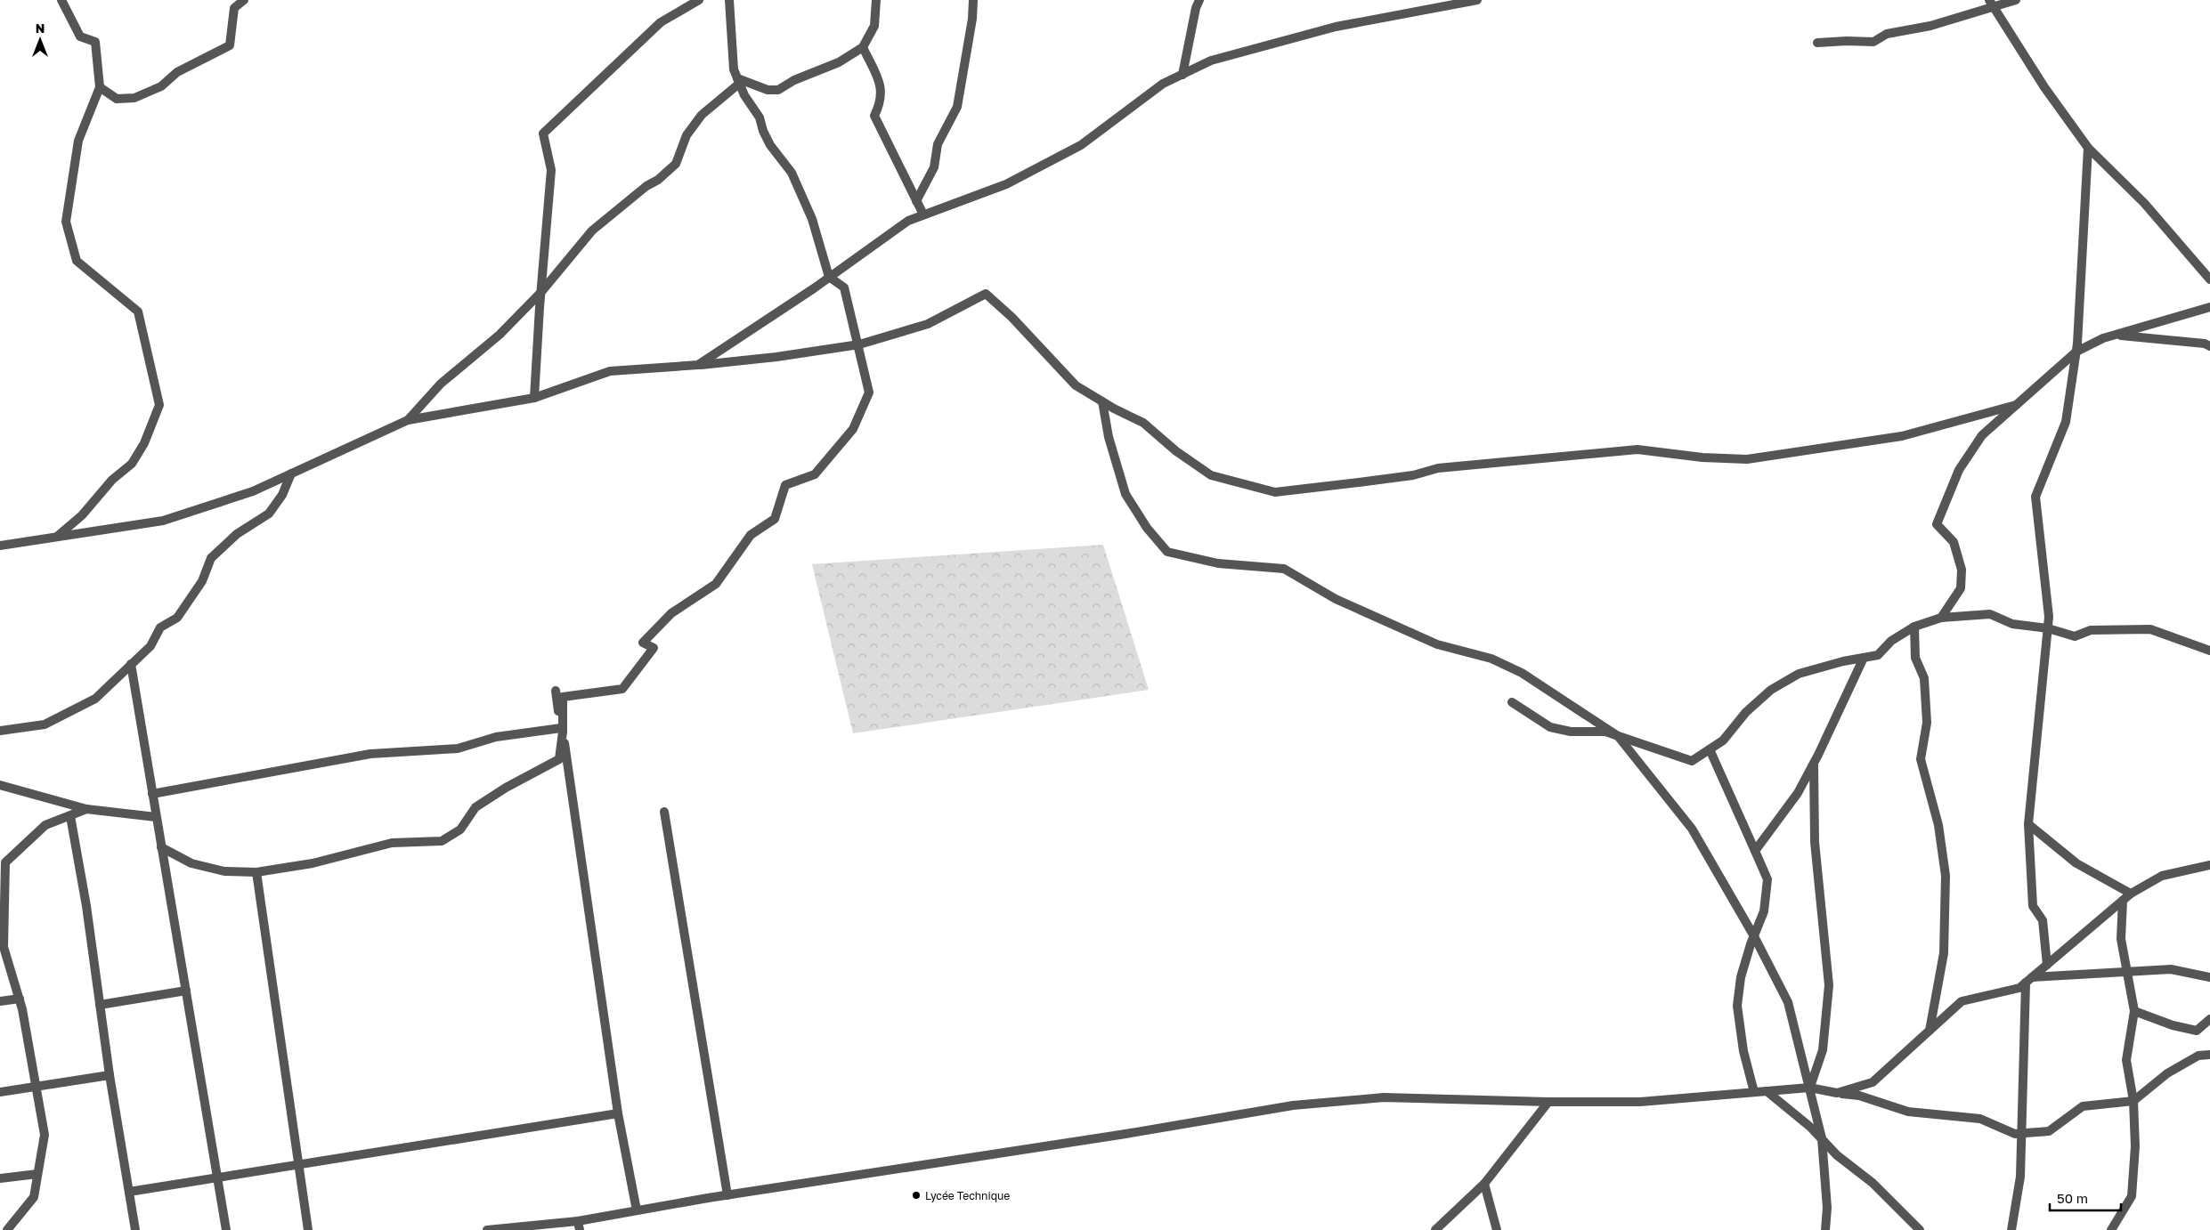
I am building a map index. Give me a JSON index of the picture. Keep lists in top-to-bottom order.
{
  "places": ["Lycée Technique"],
  "scale_bar": "50 m",
  "north": "top"
}
